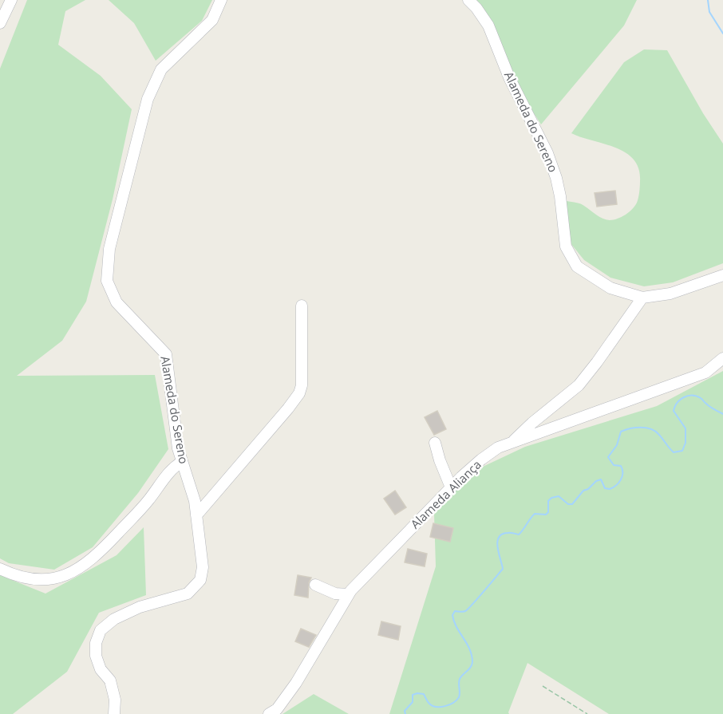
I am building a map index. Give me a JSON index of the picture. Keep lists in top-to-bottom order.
{
  "streets": {
    "street": ["Alameda do Sereno", "Alameda Aliança"]
  }
}
